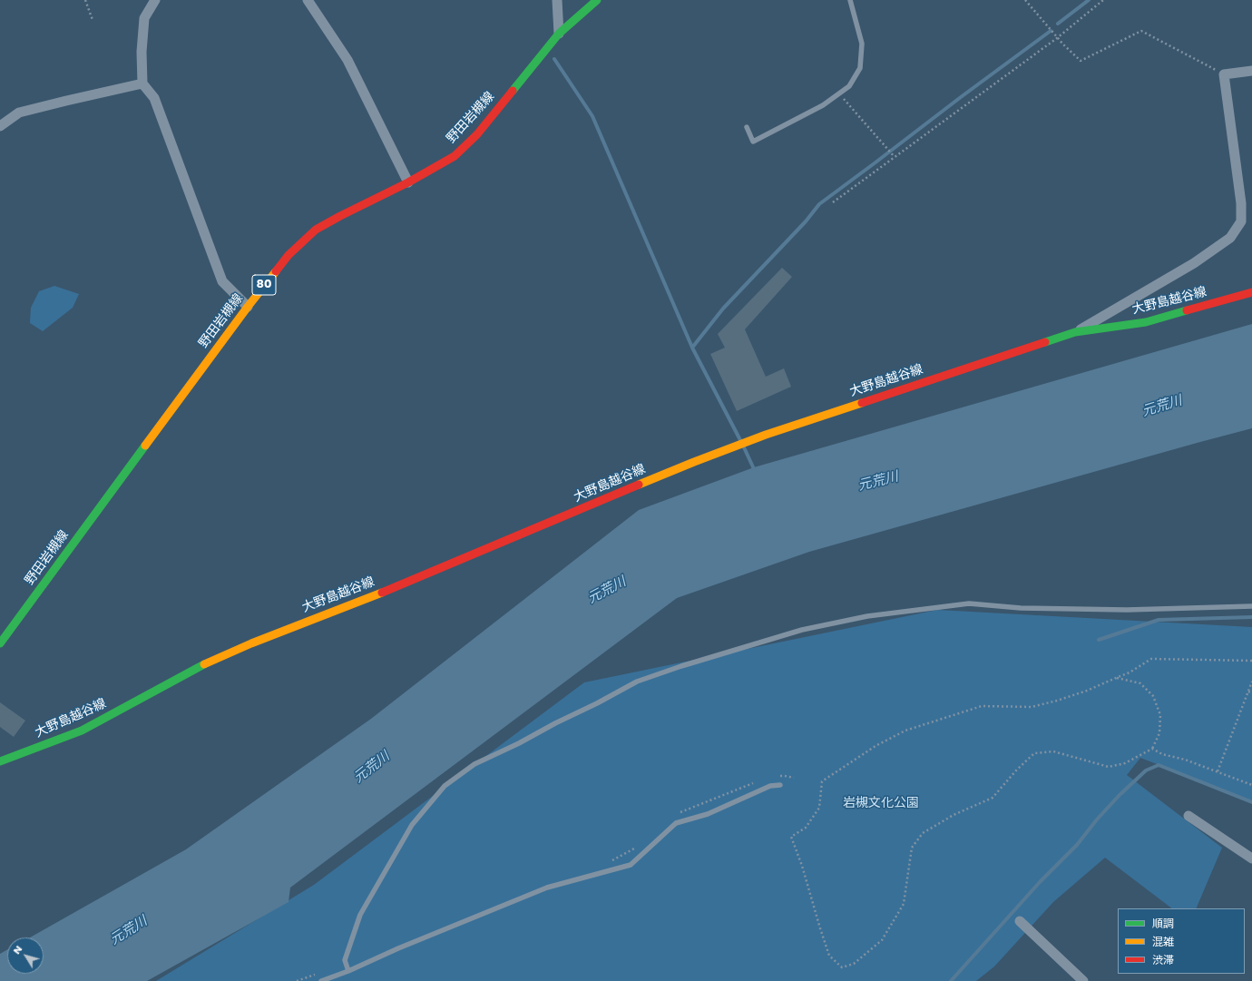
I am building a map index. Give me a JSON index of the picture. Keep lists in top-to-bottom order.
{
  "streets": {
    "main road": ["野田岩槻線", "80", "大野島越谷線"]
  },
  "water": ["元荒川"],
  "parks": ["岩槻文化公園"],
  "legend": ["順調", "混雑", "渋滞"],
  "north": "top left"
}
